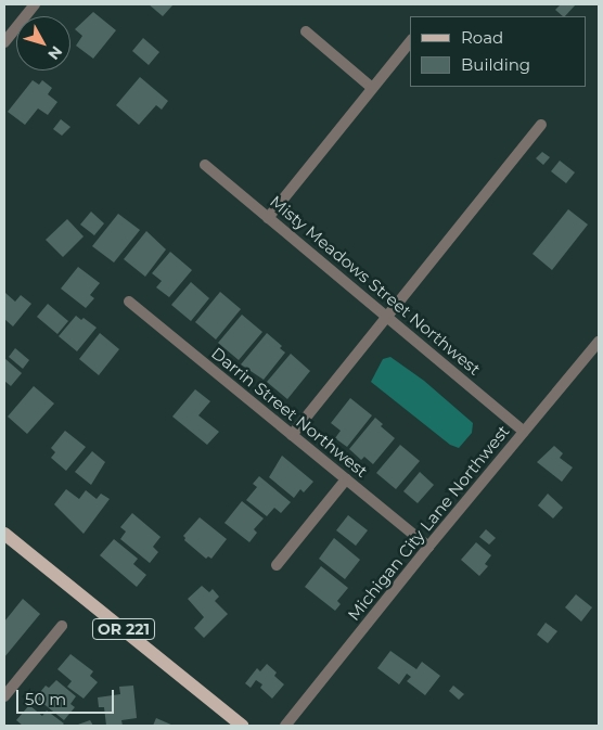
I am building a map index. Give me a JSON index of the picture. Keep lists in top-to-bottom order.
{
  "streets": {
    "main road": ["OR 221"],
    "street": ["Misty Meadows Street Northwest", "Darrin Street Northwest", "Michigan City Lane Northwest"]
  },
  "crossings": [
    ["Misty Meadows Street Northwest", "Michigan City Lane Northwest"],
    ["Darrin Street Northwest", "Michigan City Lane Northwest"]
  ],
  "legend": ["Road", "Building"],
  "scale_bar": "50 m",
  "north": "bottom right"
}
